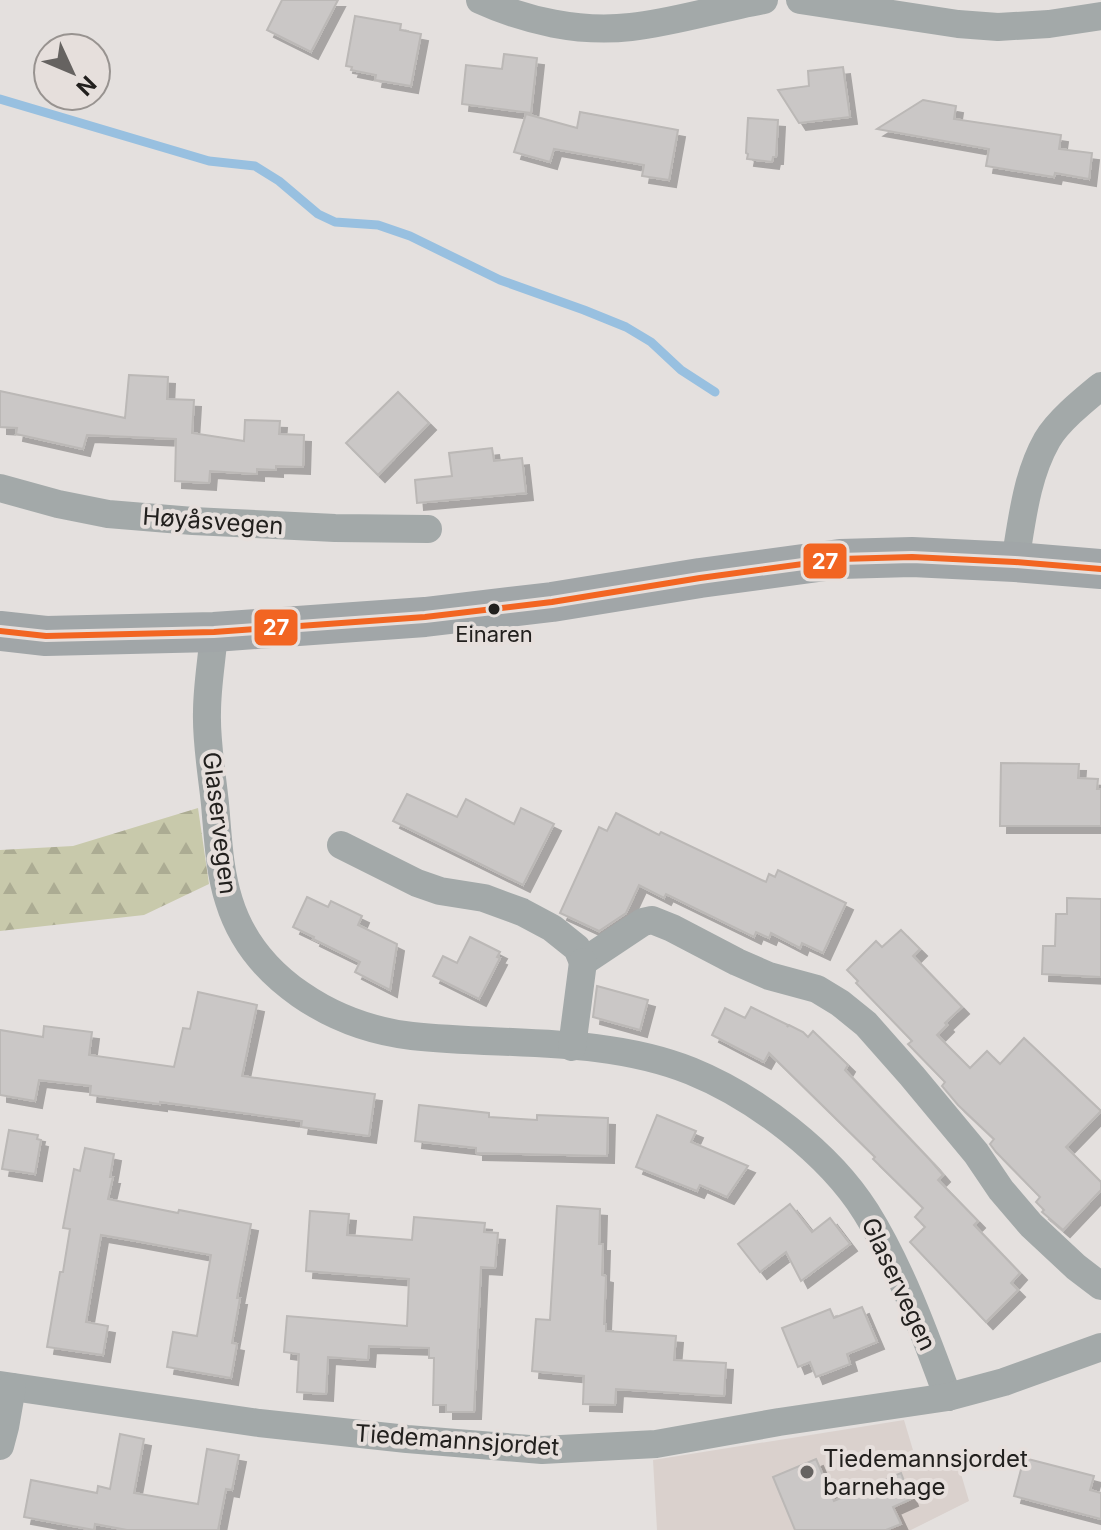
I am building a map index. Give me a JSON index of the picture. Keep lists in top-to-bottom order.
{
  "streets": {
    "street": ["Høyåsvegen", "Glaservegen", "Tiedemannsjordet"]
  },
  "crossings": [
    ["Glaservegen", "Tiedemannsjordet"]
  ],
  "places": ["Einaren", "Tiedemannsjordet barnehage"],
  "lines": ["transit line 27"],
  "north": "bottom right"
}
